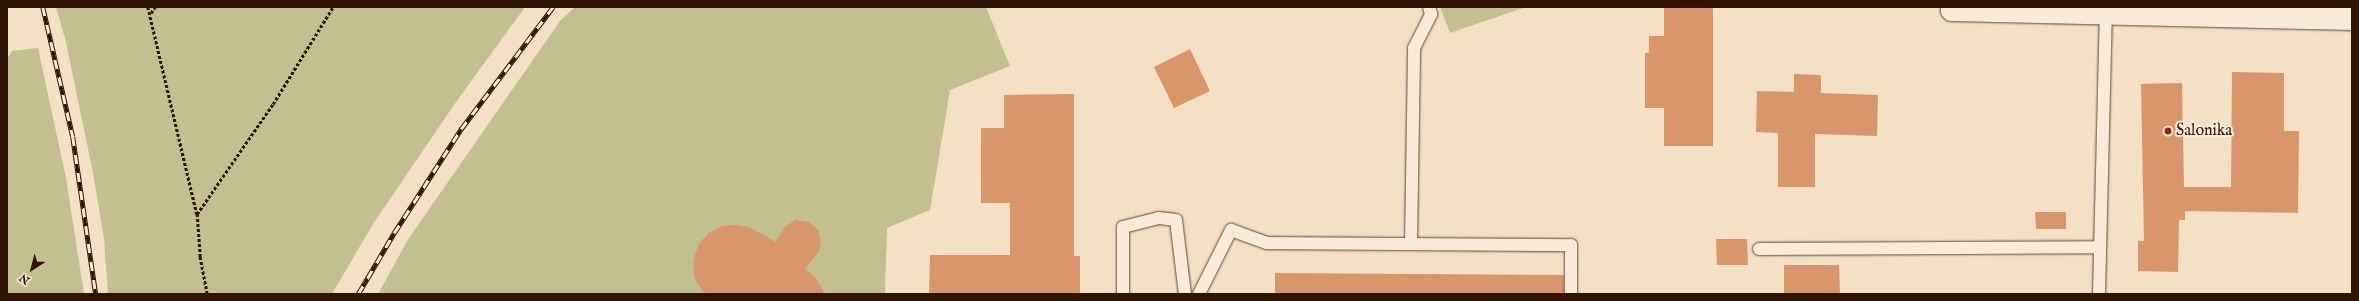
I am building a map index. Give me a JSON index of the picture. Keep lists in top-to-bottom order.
{
  "places": ["Salonika"],
  "north": "bottom left"
}
